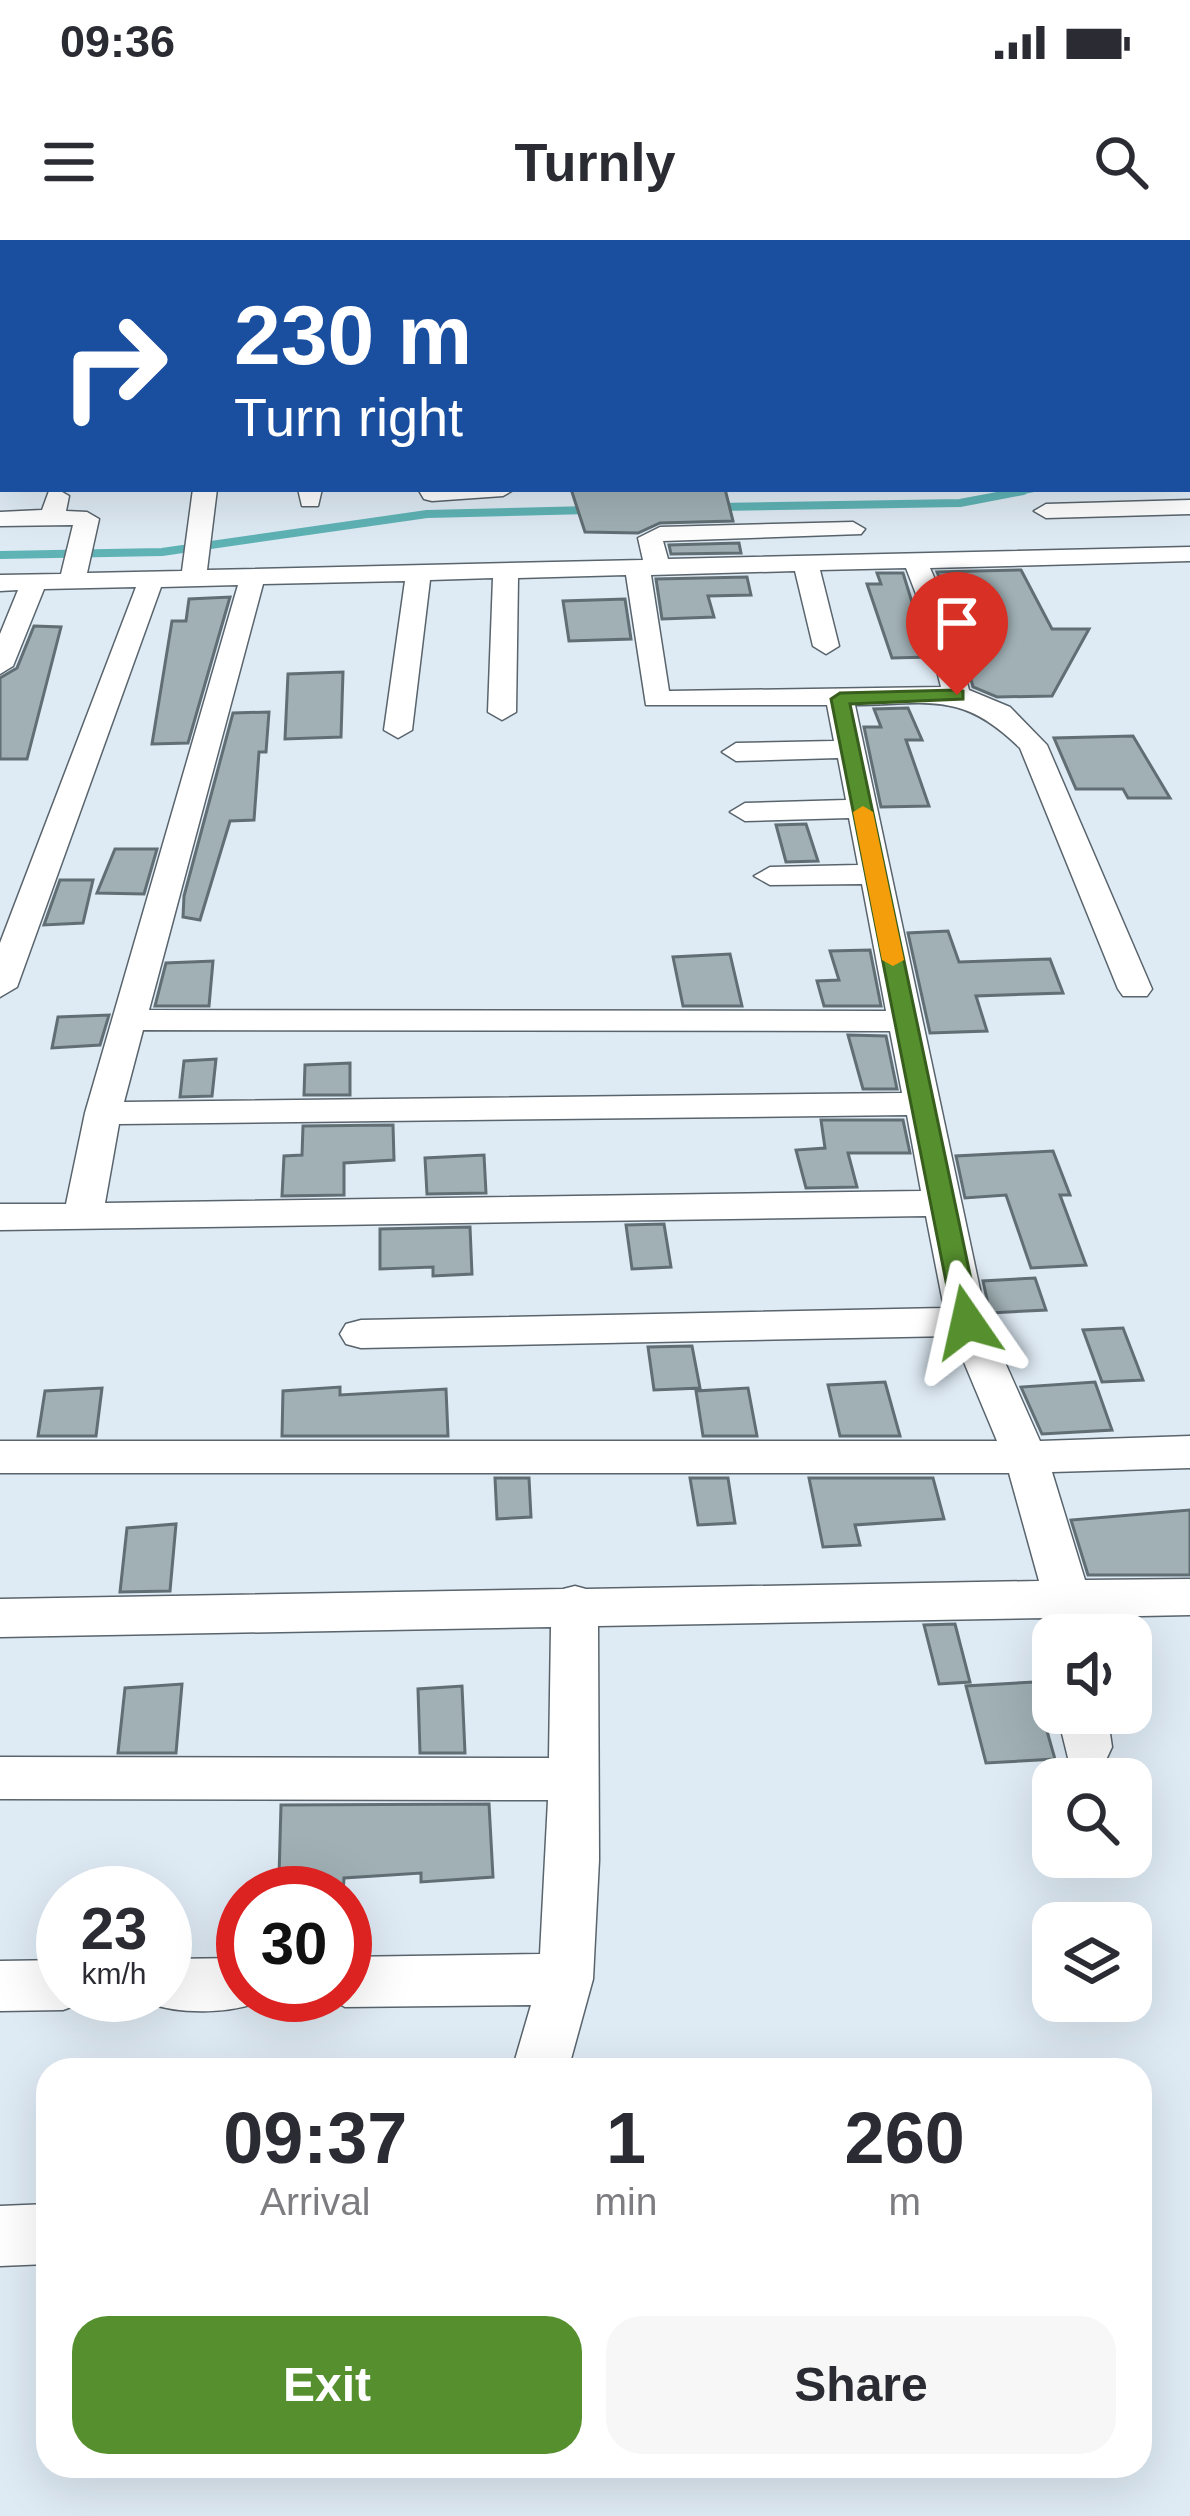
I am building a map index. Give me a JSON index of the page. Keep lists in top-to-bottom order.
{
  "page": {
    "status": "09:36",
    "header": "Turnly",
    "turn": ["230 m", "Turn right"],
    "speed": "23 km/h",
    "limit": "30",
    "eta": [
      "09:37",
      "Arrival",
      "1",
      "min",
      "260",
      "m"
    ],
    "buttons": ["Exit", "Share"]
  }
}
